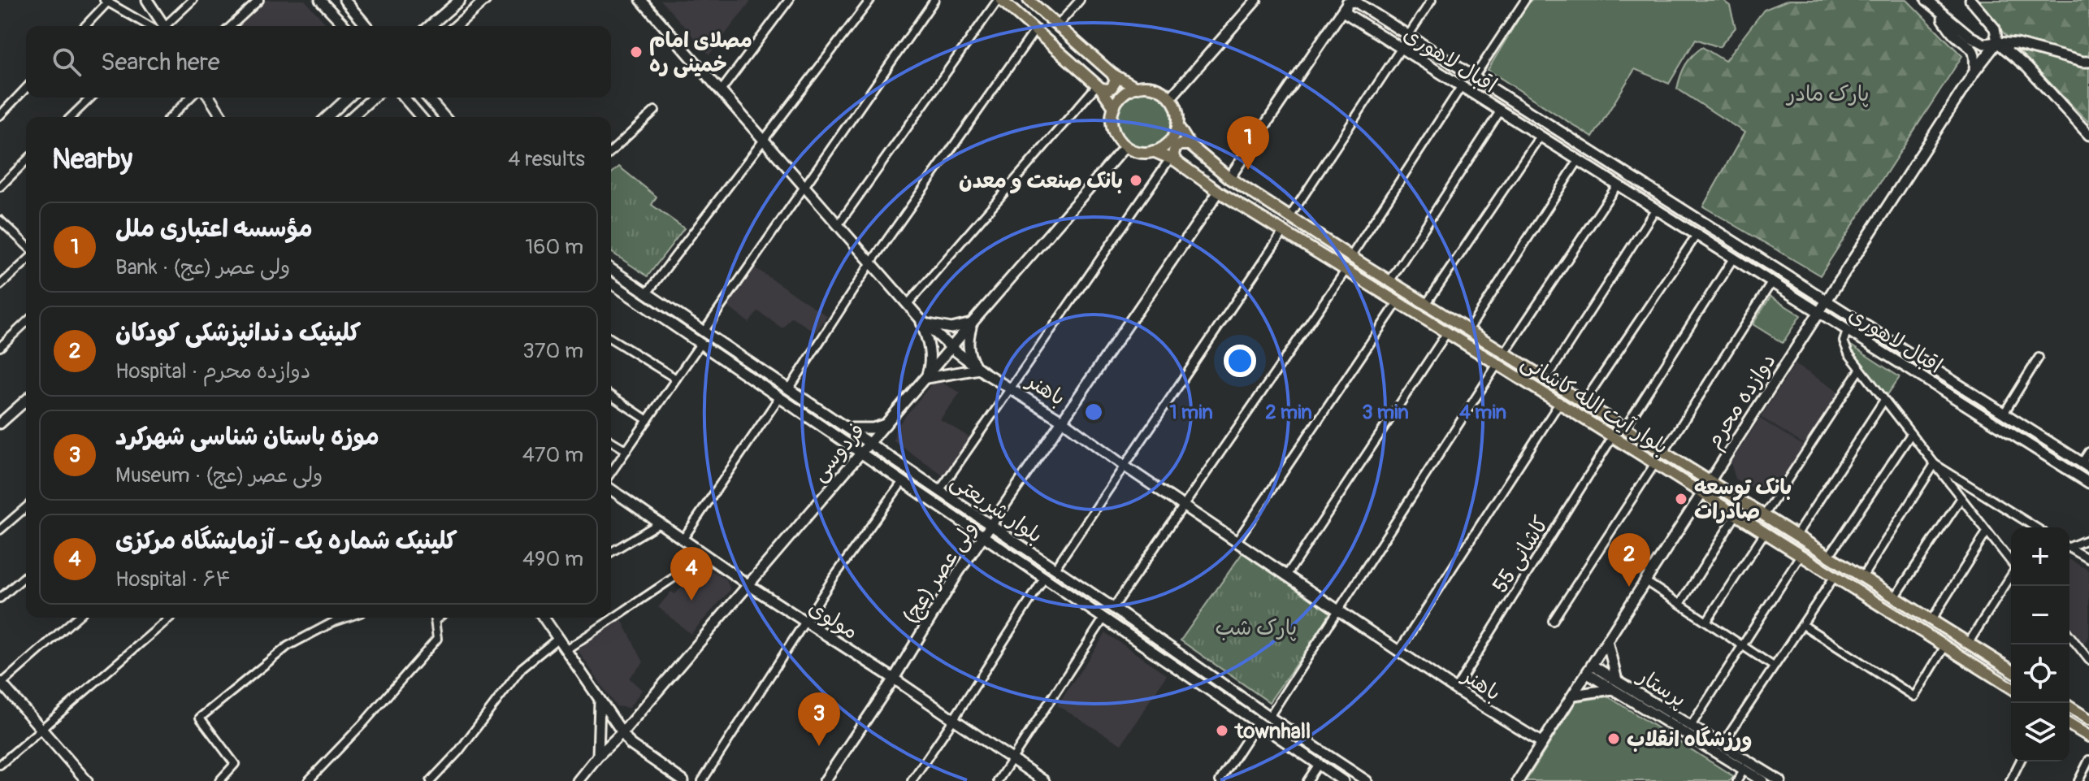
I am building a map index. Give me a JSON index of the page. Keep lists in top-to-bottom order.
{
  "streets": {
    "main road": [
      "اقبال لاهوری",
      "باهنر",
      "دوازده محرم",
      "بلوار آیت الله کاشانی",
      "فردوسی",
      "بلوار شریعتی",
      "ولی عصر (عج)",
      "مولوی",
      "پرستار"
    ],
    "street": ["کاشانی 55"]
  },
  "crossings": [
    ["اقبال لاهوری", "دوازده محرم"],
    ["باهنر", "دوازده محرم"],
    ["باهنر", "فردوسی"],
    ["باهنر", "کاشانی 55"],
    ["باهنر", "ولی عصر (عج)"],
    ["دوازده محرم", "بلوار آیت الله کاشانی"],
    ["دوازده محرم", "پرستار"],
    ["بلوار آیت الله کاشانی", "فردوسی"],
    ["بلوار آیت الله کاشانی", "کاشانی 55"],
    ["بلوار آیت الله کاشانی", "ولی عصر (عج)"],
    ["فردوسی", "بلوار شریعتی"],
    ["فردوسی", "مولوی"],
    ["بلوار شریعتی", "ولی عصر (عج)"],
    ["ولی عصر (عج)", "مولوی"]
  ],
  "parks": ["پارک مادر", "پارک شب"],
  "places": [
    "مصلای امام خمینی ره",
    "بانک صنعت و معدن",
    "بانک توسعه صادرات",
    "townhall",
    "ورزشگاه انقلاب"
  ],
  "page": {
    "search": "Search here",
    "pins": [
      "1",
      "2",
      "4",
      "3"
    ],
    "heading": ["Nearby", "4 results"],
    "list": [
      {
        "mark": "1",
        "name": "مؤسسه اعتباری ملل",
        "note": "Bank · ولی عصر (عج)",
        "value": "160 m"
      },
      {
        "mark": "2",
        "name": "کلینیک دندانپزشکی کودکان",
        "note": "Hospital · دوازده محرم",
        "value": "370 m"
      },
      {
        "mark": "3",
        "name": "موزه باستان شناسی شهرکرد",
        "note": "Museum · ولی عصر (عج)",
        "value": "470 m"
      },
      {
        "mark": "4",
        "name": "کلینیک شماره یک - آزمایشگاه مرکزی",
        "note": "Hospital · ۶۴",
        "value": "490 m"
      }
    ],
    "map_buttons": ["+", "−"]
  },
  "rings": [
    "1 min",
    "2 min",
    "3 min",
    "4 min"
  ]
}
